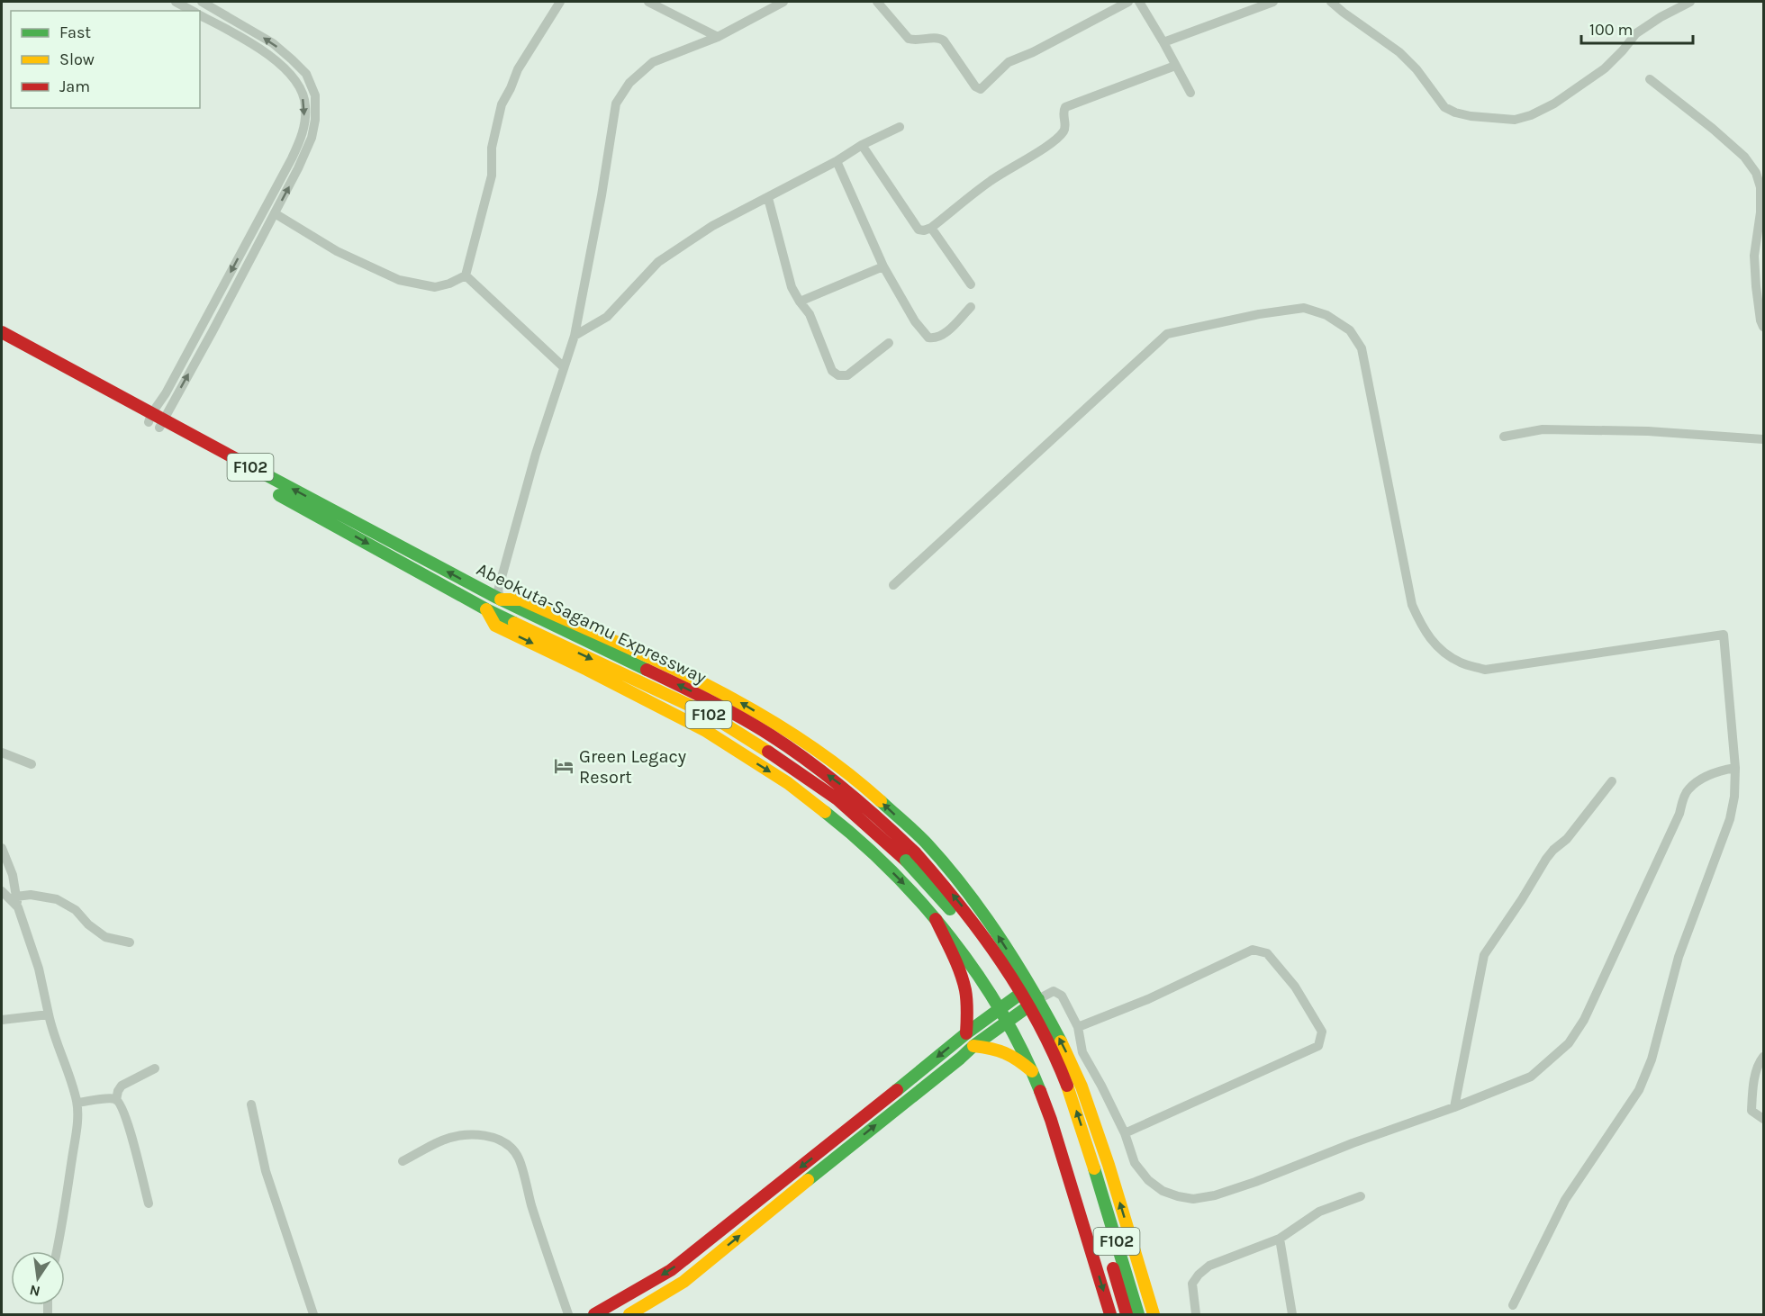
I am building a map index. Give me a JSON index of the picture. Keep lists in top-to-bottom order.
{
  "streets": {
    "main road": ["F102", "Abeokuta-Sagamu Expressway"]
  },
  "places": {
    "hotel": ["Green Legacy Resort"]
  },
  "legend": ["Fast", "Slow", "Jam"],
  "scale_bar": "100 m",
  "north": "bottom"
}
